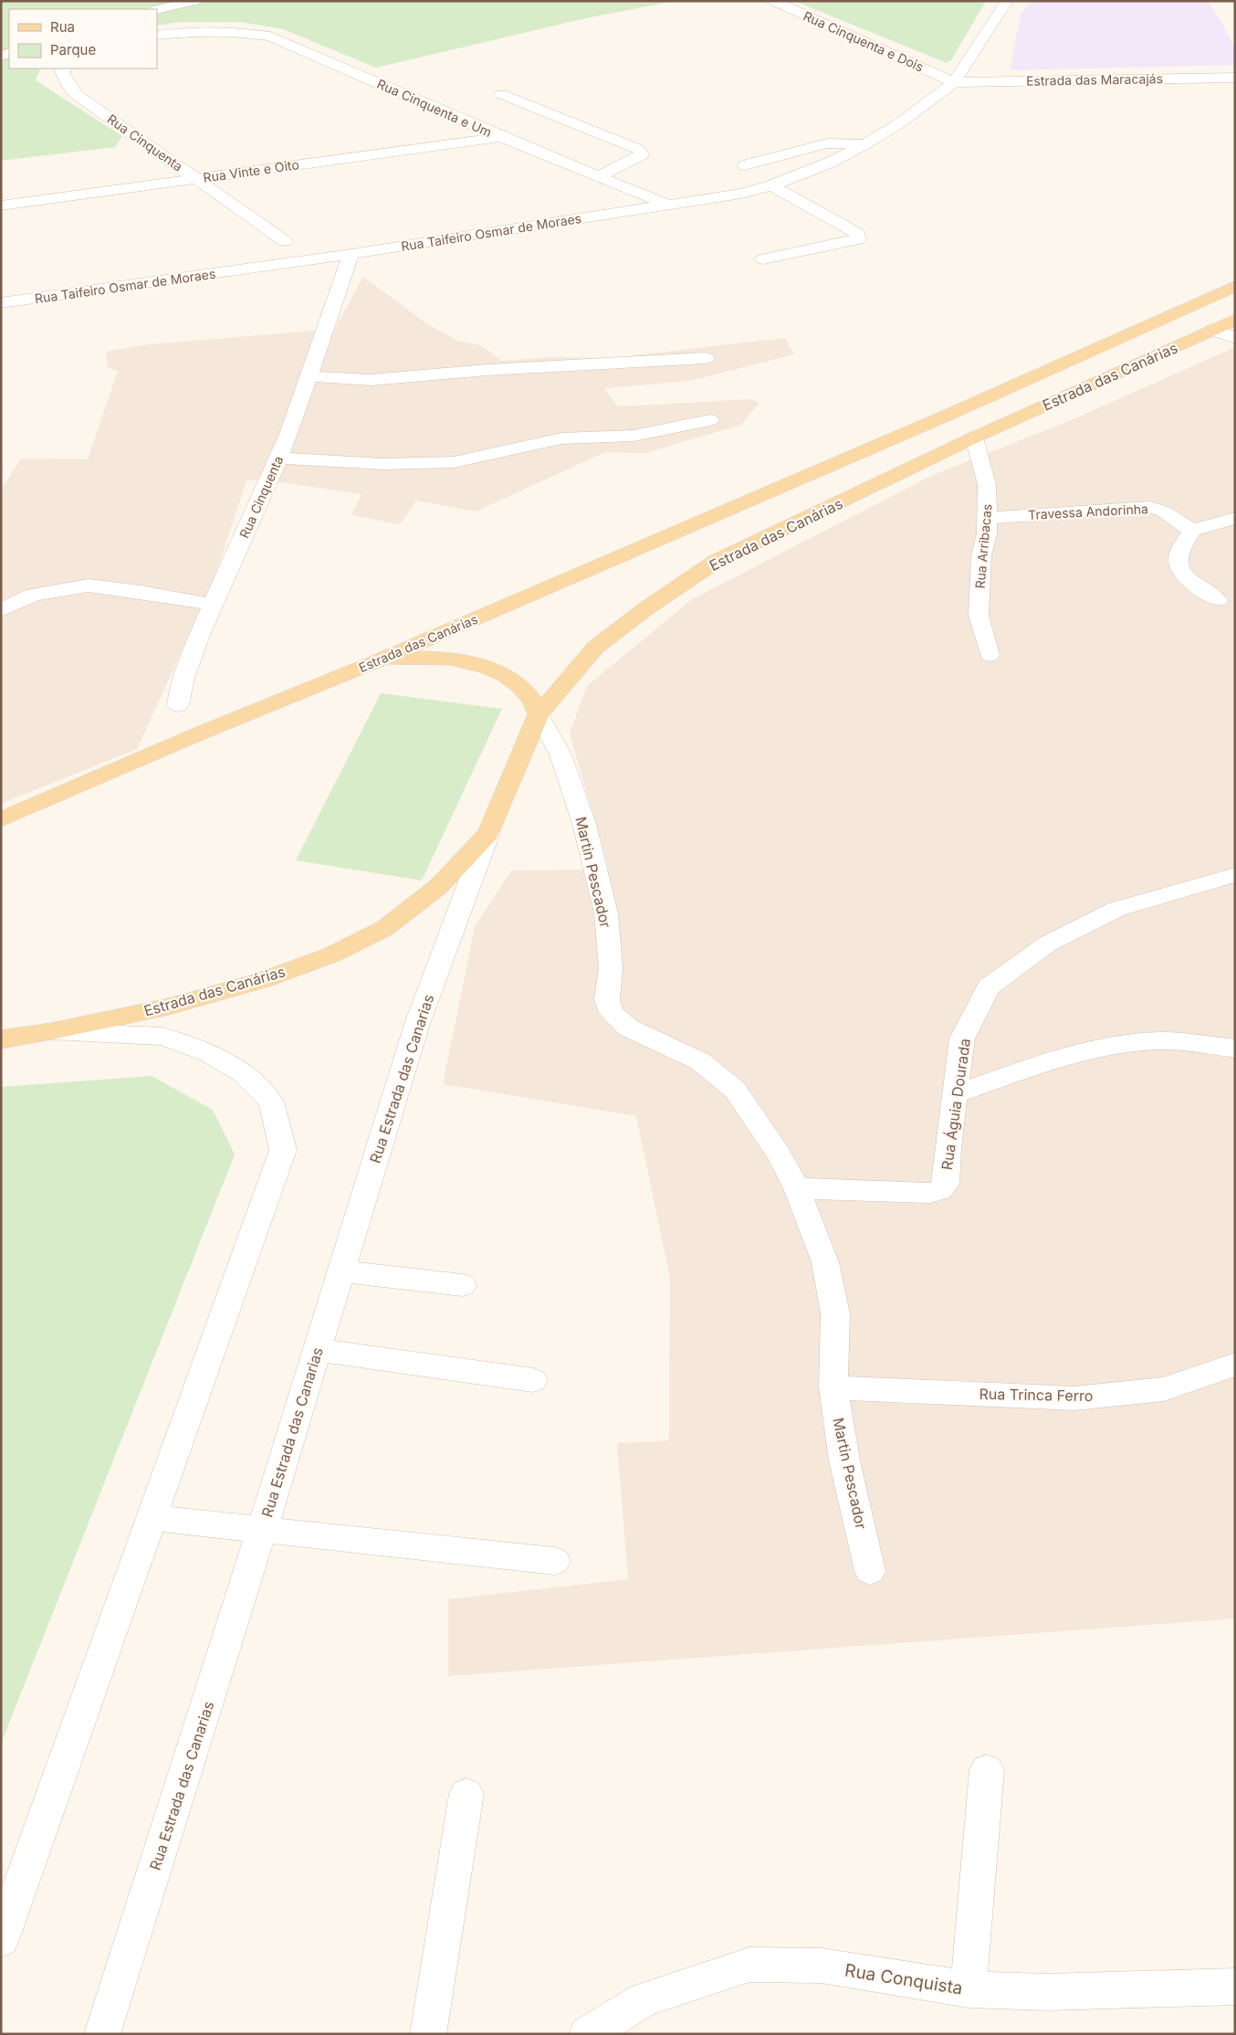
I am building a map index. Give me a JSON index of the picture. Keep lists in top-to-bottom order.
{
  "streets": {
    "main road": ["Estrada das Canárias"],
    "street": [
      "Rua Cinquenta e Dois",
      "Estrada das Maracajás",
      "Rua Cinquenta e Um",
      "Rua Cinquenta",
      "Rua Vinte e Oito",
      "Rua Taifeiro Osmar de Moraes",
      "Travessa Andorinha",
      "Rua Arribacas",
      "Martin Pescador",
      "Rua Estrada das Canarias",
      "Rua Águia Dourada",
      "Rua Trinca Ferro",
      "Rua Conquista"
    ]
  },
  "crossings": [
    ["Rua Cinquenta e Dois", "Estrada das Maracajás"],
    ["Rua Cinquenta e Dois", "Rua Taifeiro Osmar de Moraes"],
    ["Estrada das Maracajás", "Rua Taifeiro Osmar de Moraes"],
    ["Rua Cinquenta e Um", "Rua Vinte e Oito"],
    ["Rua Cinquenta e Um", "Rua Taifeiro Osmar de Moraes"],
    ["Rua Cinquenta", "Rua Vinte e Oito"],
    ["Rua Cinquenta", "Rua Taifeiro Osmar de Moraes"],
    ["Estrada das Canárias", "Rua Arribacas"],
    ["Estrada das Canárias", "Martin Pescador"],
    ["Estrada das Canárias", "Rua Estrada das Canarias"],
    ["Travessa Andorinha", "Rua Arribacas"],
    ["Martin Pescador", "Rua Águia Dourada"],
    ["Martin Pescador", "Rua Trinca Ferro"]
  ],
  "legend": ["Rua", "Parque"]
}
